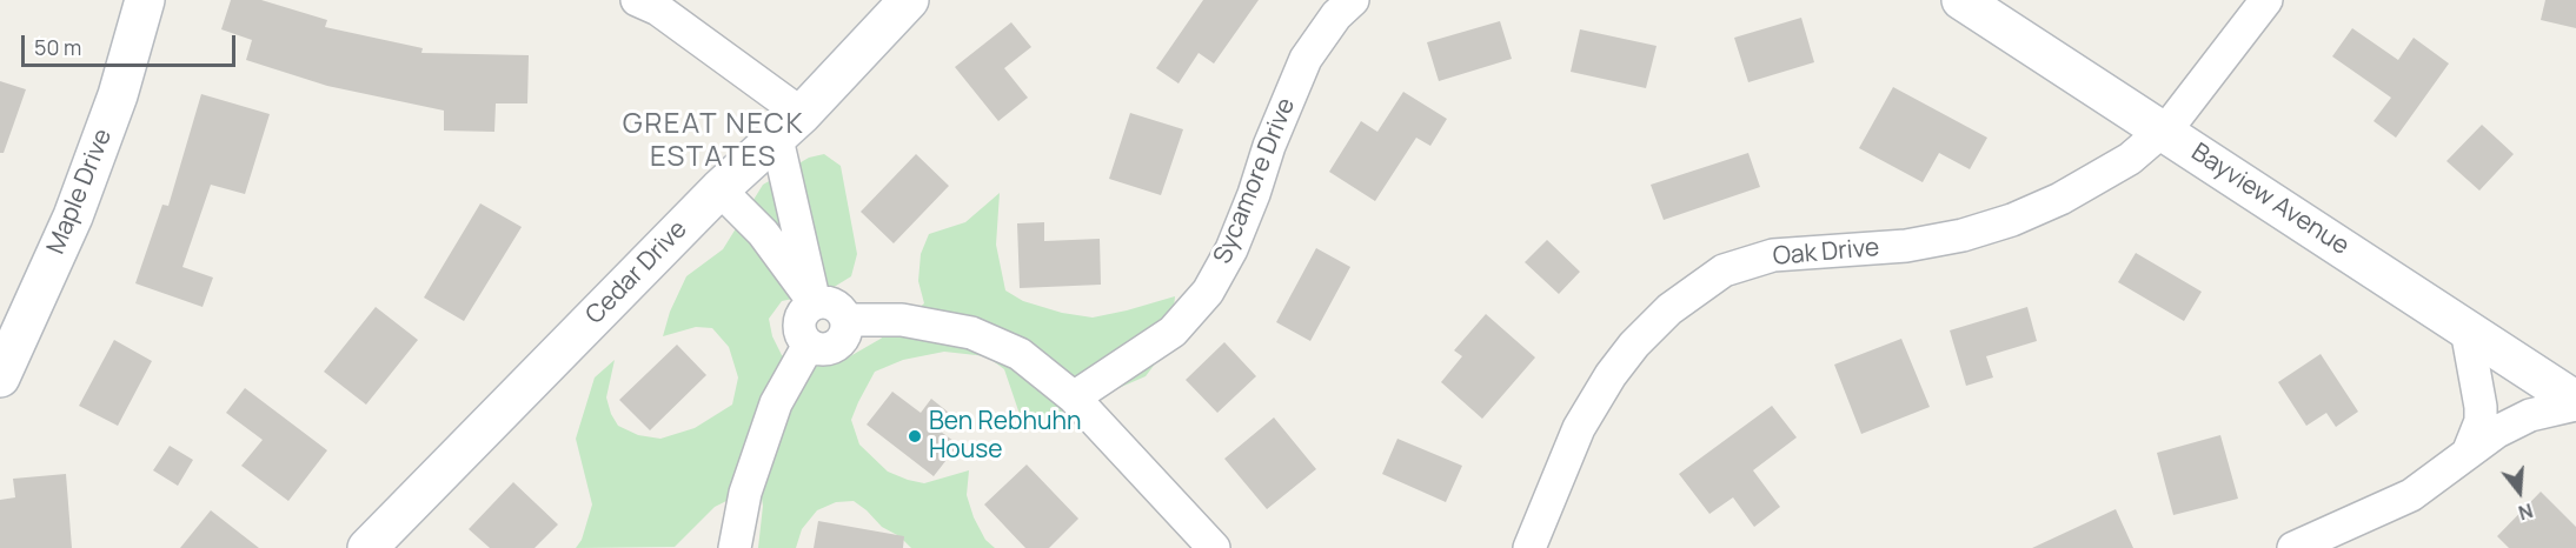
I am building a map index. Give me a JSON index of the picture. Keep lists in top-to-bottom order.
{
  "streets": {
    "street": [
      "Sycamore Drive",
      "Maple Drive",
      "Bayview Avenue",
      "Oak Drive",
      "Cedar Drive"
    ]
  },
  "crossings": [
    ["Bayview Avenue", "Oak Drive"]
  ],
  "districts": ["GREAT NECK ESTATES"],
  "places": ["Ben Rebhuhn House"],
  "scale_bar": "50 m",
  "north": "bottom"
}
